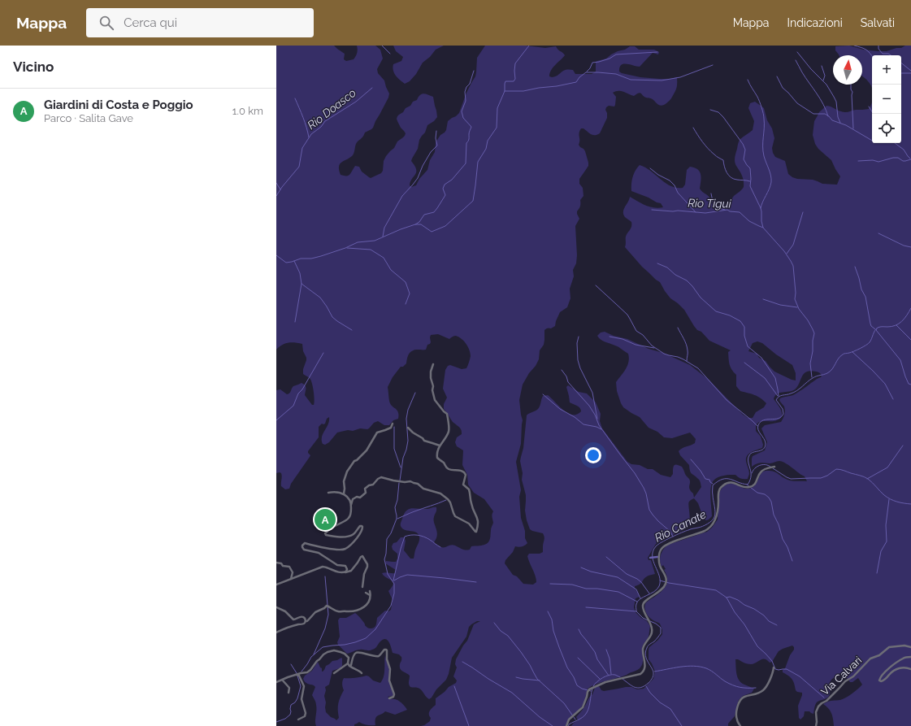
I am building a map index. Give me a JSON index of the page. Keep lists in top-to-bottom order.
{
  "streets": {
    "street": ["Via Calvari"]
  },
  "water": ["Rio Doasco", "Rio Tigui", "Rio Canate"],
  "north": "top",
  "page": {
    "header": "Mappa",
    "search": "Cerca qui",
    "nav": ["Mappa", "Indicazioni", "Salvati"],
    "heading": "Vicino",
    "map_buttons": ["+", "−"],
    "list": [
      {
        "mark": "A",
        "name": "Giardini di Costa e Poggio",
        "note": "Parco · Salita Gave",
        "value": "1.0 km"
      }
    ],
    "pins": "A"
  }
}
